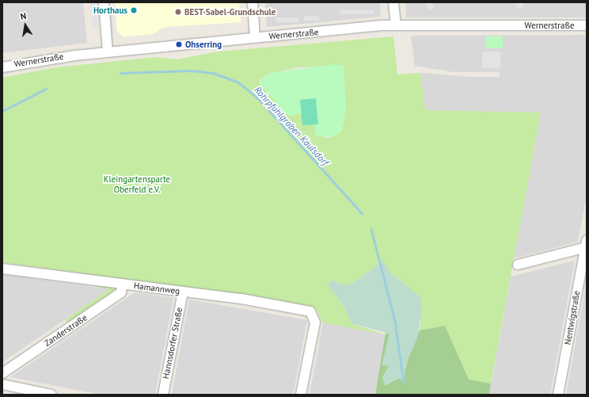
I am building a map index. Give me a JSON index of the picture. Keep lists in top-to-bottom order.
{
  "streets": {
    "street": [
      "Wernerstraße",
      "Hamannweg",
      "Nentwigstraße",
      "Zanderstraße",
      "Hannsdorfer Straße"
    ]
  },
  "crossings": [
    ["Hamannweg", "Zanderstraße"],
    ["Hamannweg", "Hannsdorfer Straße"]
  ],
  "water": ["Rohrpfuhlgraben Kaulsdorf"],
  "parks": ["Kleingartensparte Oberfeld e.V."],
  "places": ["Horthaus", "BEST-Sabel-Grundschule", "Ohserring"],
  "north": "top"
}
